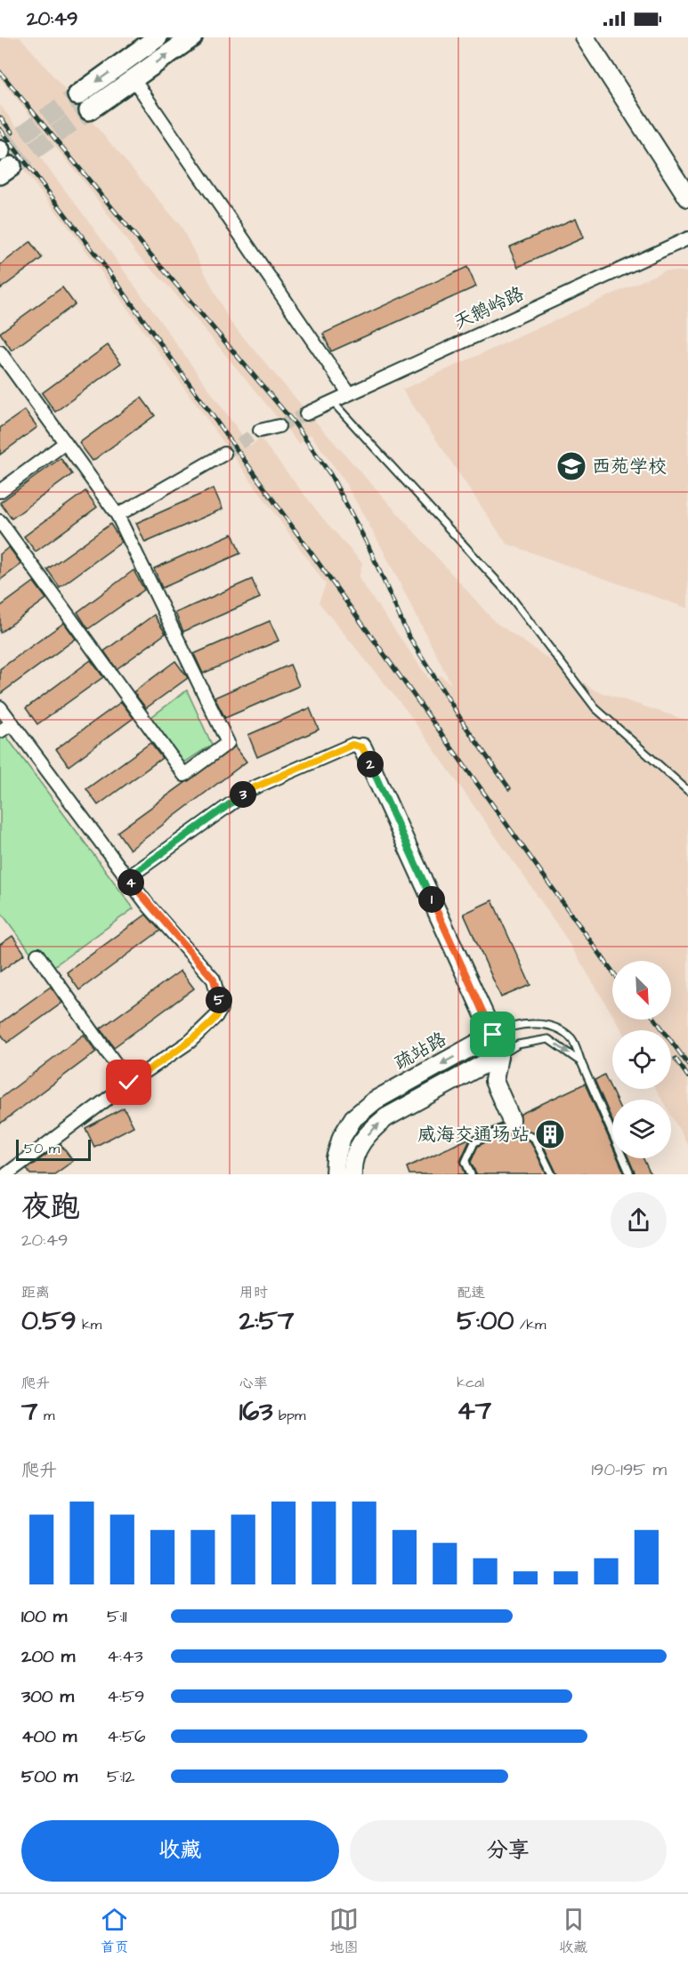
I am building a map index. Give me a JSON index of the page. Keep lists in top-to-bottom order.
{
  "streets": {
    "street": ["天鹅岭路", "疏站路"]
  },
  "one_way": ["疏站路"],
  "places": {
    "school or university": ["西苑学校"],
    "building": ["威海交通场站"]
  },
  "scale_bar": "50 m",
  "north": "bottom right",
  "page": {
    "status": "20:49",
    "pins": [
      "2",
      "3",
      "4",
      "1",
      "5"
    ],
    "scale": "50 m",
    "heading": ["夜跑", "20:49"],
    "stats": [
      ["距离", "0.59 km"],
      ["用时", "2:57"],
      ["配速", "5:00 /km"],
      ["爬升", "7 m"],
      ["心率", "163 bpm"],
      ["kcal", "47"]
    ],
    "chart": ["爬升", "190–195 m"],
    "list": [
      {
        "name": "100 m",
        "note": "5:11"
      },
      {
        "name": "200 m",
        "note": "4:43"
      },
      {
        "name": "300 m",
        "note": "4:59"
      },
      {
        "name": "400 m",
        "note": "4:56"
      },
      {
        "name": "500 m",
        "note": "5:12"
      }
    ],
    "buttons": ["收藏", "分享"],
    "tabs": ["首页", "地图", "收藏"]
  }
}
